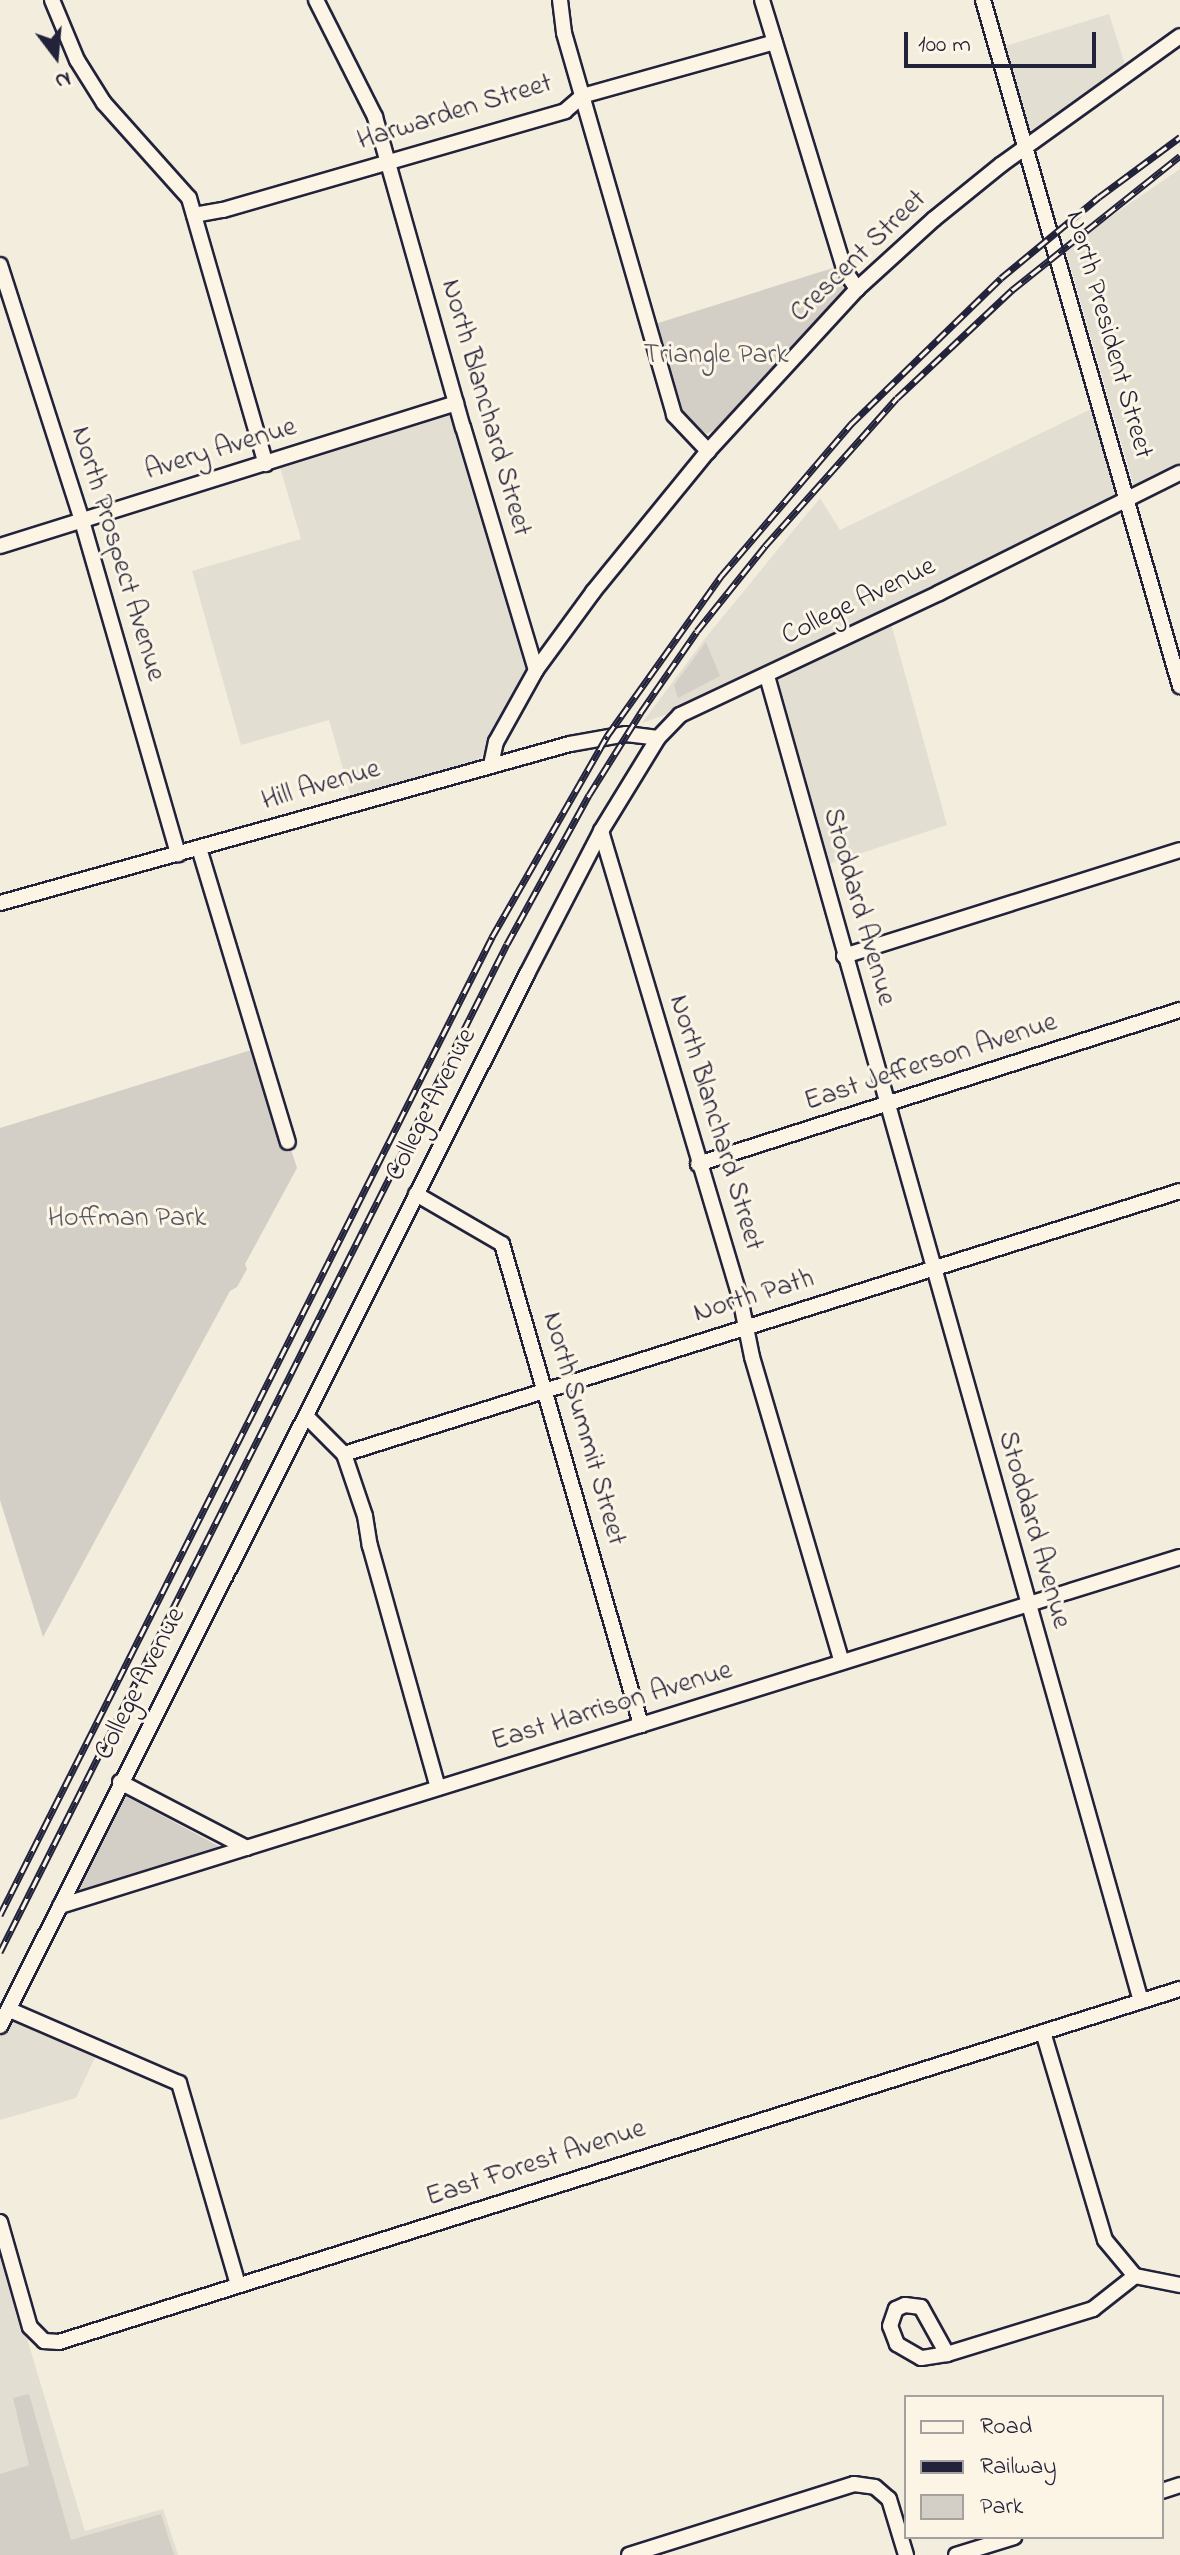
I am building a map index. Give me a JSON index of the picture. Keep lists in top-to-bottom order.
{
  "streets": {
    "street": [
      "Harwarden Street",
      "Crescent Street",
      "North President Street",
      "North Blanchard Street",
      "Avery Avenue",
      "North Prospect Avenue",
      "College Avenue",
      "Hill Avenue",
      "Stoddard Avenue",
      "East Jefferson Avenue",
      "North Path",
      "North Summit Street",
      "East Harrison Avenue",
      "East Forest Avenue"
    ]
  },
  "crossings": [
    ["Harwarden Street", "North Blanchard Street"],
    ["Crescent Street", "North President Street"],
    ["Crescent Street", "North Blanchard Street"],
    ["Crescent Street", "Hill Avenue"],
    ["North President Street", "College Avenue"],
    ["North Blanchard Street", "Avery Avenue"],
    ["North Blanchard Street", "College Avenue"],
    ["North Blanchard Street", "East Jefferson Avenue"],
    ["North Blanchard Street", "North Path"],
    ["North Blanchard Street", "East Harrison Avenue"],
    ["Avery Avenue", "North Prospect Avenue"],
    ["North Prospect Avenue", "Hill Avenue"],
    ["College Avenue", "Hill Avenue"],
    ["College Avenue", "Stoddard Avenue"],
    ["College Avenue", "North Summit Street"],
    ["College Avenue", "East Harrison Avenue"],
    ["Stoddard Avenue", "East Jefferson Avenue"],
    ["Stoddard Avenue", "North Path"],
    ["Stoddard Avenue", "East Harrison Avenue"],
    ["North Path", "North Summit Street"],
    ["North Summit Street", "East Harrison Avenue"]
  ],
  "parks": ["Triangle Park", "Hoffman Park"],
  "legend": ["Road", "Railway", "Park"],
  "scale_bar": "100 m",
  "north": "bottom"
}
